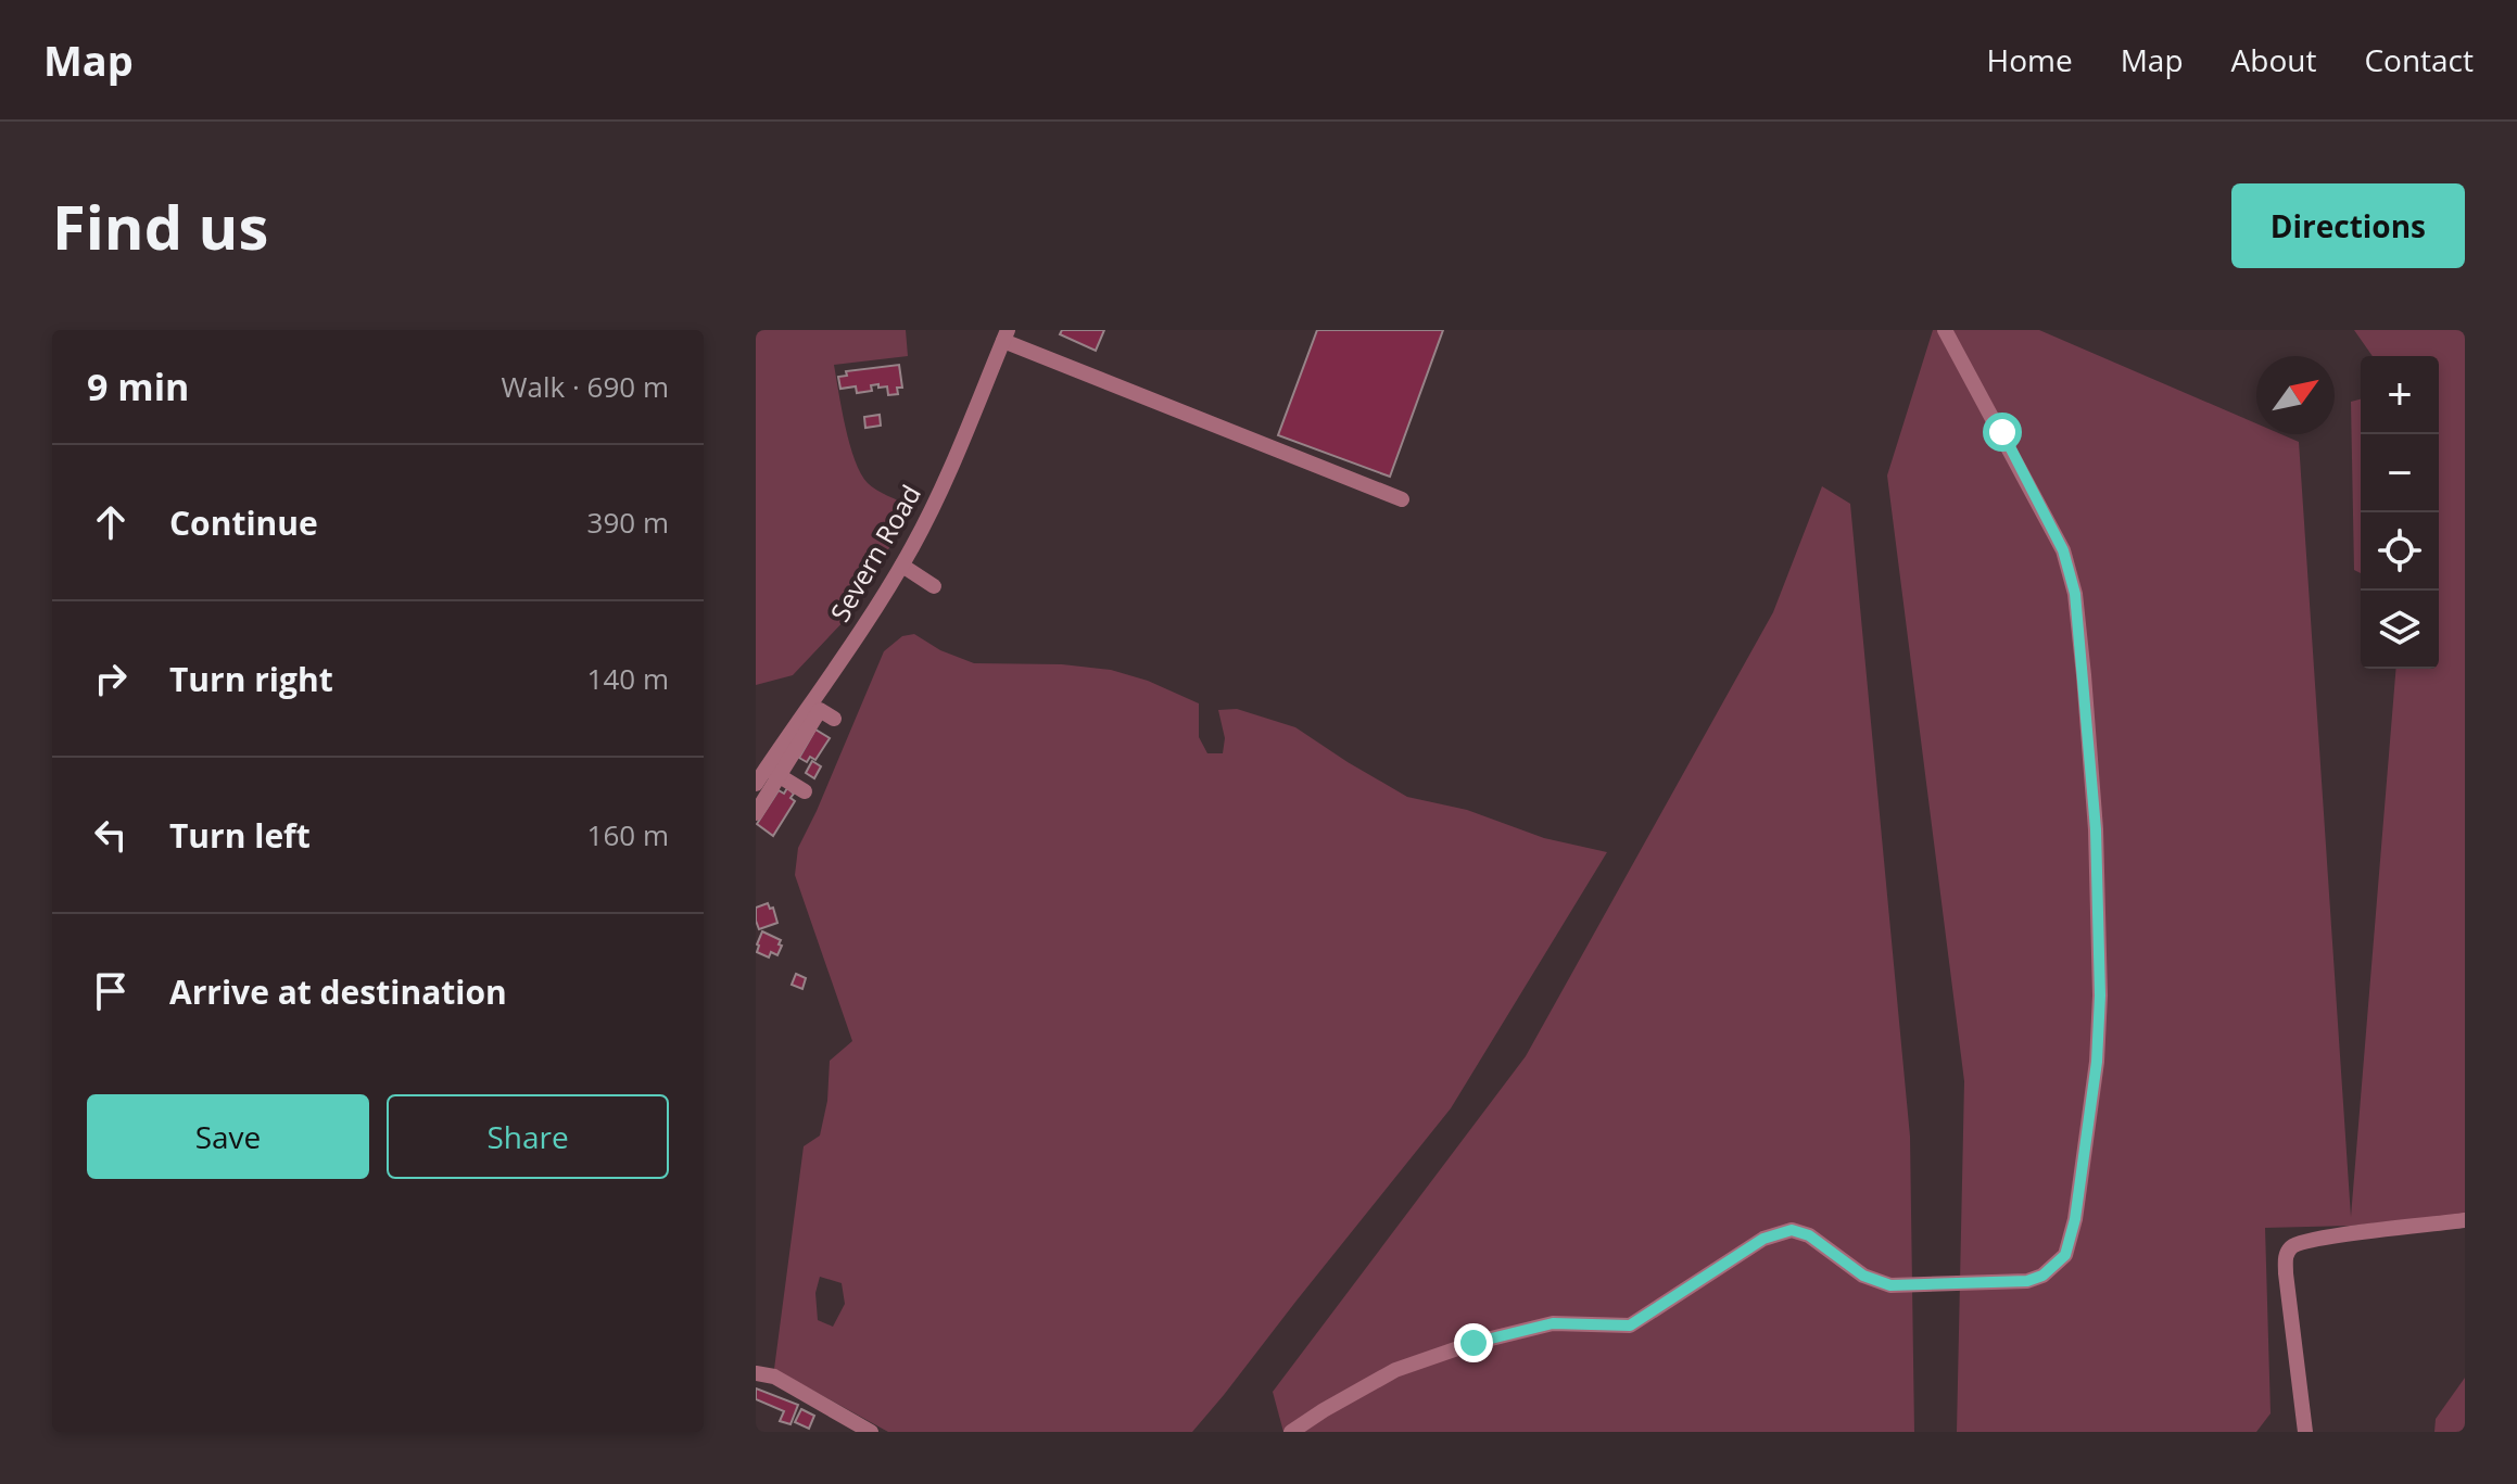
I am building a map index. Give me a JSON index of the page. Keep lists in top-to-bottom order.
{
  "streets": {
    "street": ["Severn Road"]
  },
  "north": "top right",
  "page": {
    "header": "Map",
    "nav": [
      "Home",
      "Map",
      "About",
      "Contact"
    ],
    "buttons": [
      "Directions",
      ["Save", "Share"]
    ],
    "title": "Find us",
    "heading": ["9 min", "Walk · 690 m"],
    "map_buttons": ["+", "−"],
    "list": [
      ["Continue", "390 m"],
      ["Turn right", "140 m"],
      ["Turn left", "160 m"],
      "Arrive at destination"
    ]
  }
}
